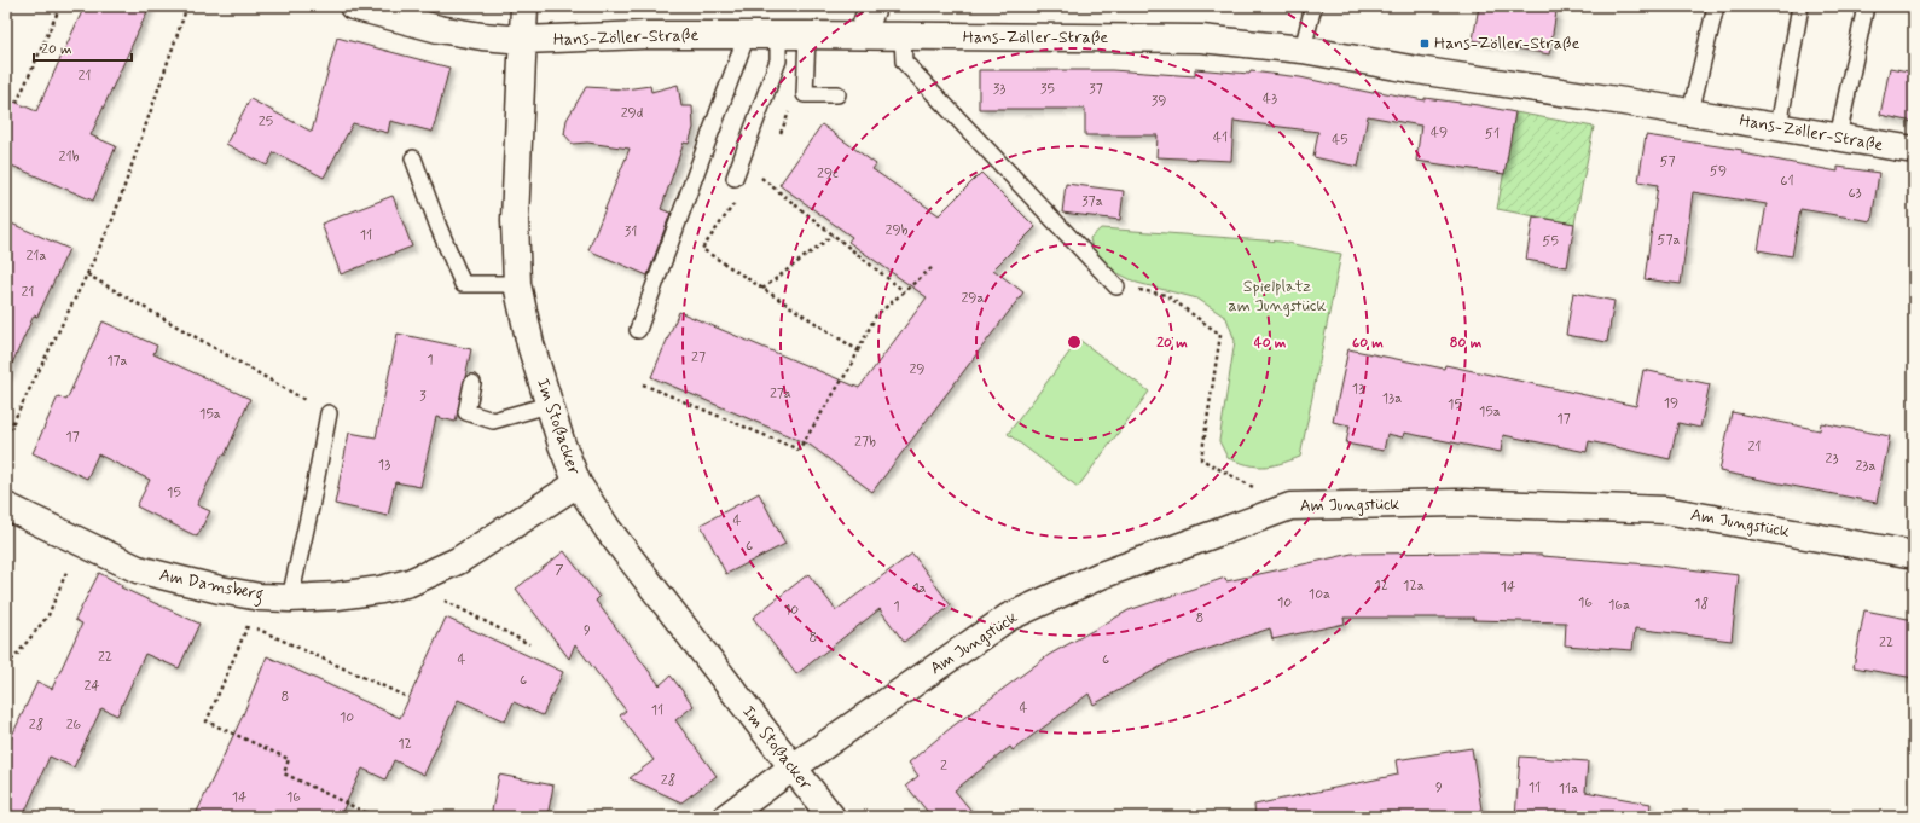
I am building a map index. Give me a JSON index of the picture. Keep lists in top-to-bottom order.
{
  "streets": {
    "street": [
      "Hans-Zöller-Straße",
      "Im Stoßacker",
      "Am Jungstück",
      "Am Damsberg"
    ]
  },
  "crossings": [
    ["Hans-Zöller-Straße", "Im Stoßacker"],
    ["Im Stoßacker", "Am Jungstück"],
    ["Im Stoßacker", "Am Damsberg"]
  ],
  "parks": ["Spielplatz am Jungstück"],
  "places": {
    "transit": ["Hans-Zöller-Straße"]
  },
  "house_numbers": [
    "21",
    "33",
    "35",
    "37",
    "43",
    "39",
    "29d",
    "25",
    "49",
    "51",
    "41",
    "45",
    "21b",
    "57",
    "59",
    "29c",
    "61",
    "63",
    "37a",
    "29b",
    "31",
    "11",
    "57a",
    "55",
    "21a",
    "21",
    "29a",
    "27",
    "1",
    "17a",
    "29",
    "13",
    "27a",
    "3",
    "13a",
    "19",
    "15",
    "15a",
    "15a",
    "17",
    "17",
    "27b",
    "21",
    "23",
    "13",
    "23a",
    "15",
    "4",
    "6",
    "7",
    "12",
    "12a",
    "14",
    "1a",
    "10a",
    "10",
    "16",
    "18",
    "16a",
    "1",
    "10",
    "8",
    "9",
    "8",
    "22",
    "22",
    "4",
    "6",
    "6",
    "24",
    "8",
    "4",
    "11",
    "10",
    "28",
    "26",
    "12",
    "2",
    "28",
    "9",
    "11",
    "11a",
    "14",
    "16"
  ],
  "scale_bar": "20 m",
  "rings": [
    "20 m",
    "40 m",
    "60 m",
    "80 m"
  ]
}
